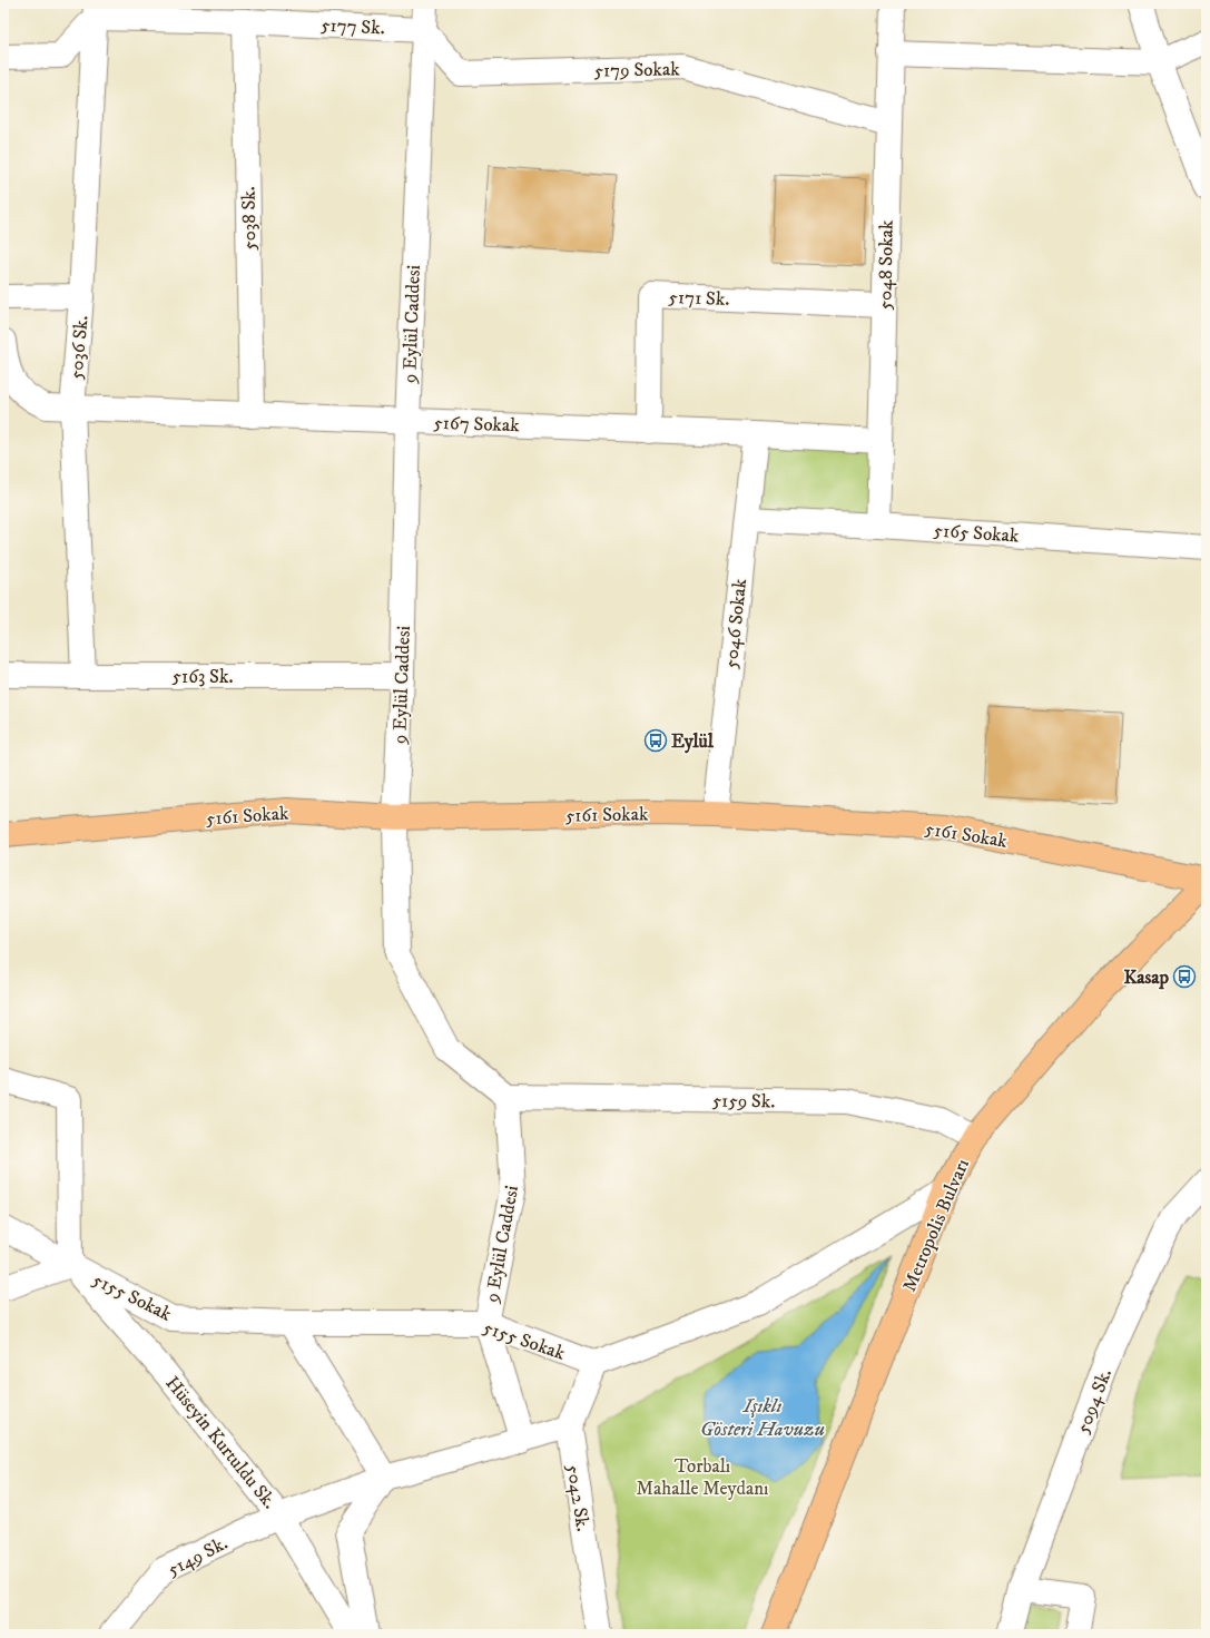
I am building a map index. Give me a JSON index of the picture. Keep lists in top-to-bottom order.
{
  "streets": {
    "main road": ["5161 Sokak", "Metropolis Bulvarı"],
    "street": [
      "5177 Sk.",
      "5179 Sokak",
      "5038 Sk.",
      "5048 Sokak",
      "5171 Sk.",
      "9 Eylül Caddesi",
      "5036 Sk.",
      "5167 Sokak",
      "5165 Sokak",
      "5046 Sokak",
      "5163 Sk.",
      "5159 Sk.",
      "5155 Sokak",
      "5094 Sk.",
      "Hüseyin Kurtuldu Sk.",
      "5042 Sk.",
      "5149 Sk."
    ]
  },
  "crossings": [
    ["5177 Sk.", "5179 Sokak"],
    ["5177 Sk.", "5038 Sk."],
    ["5177 Sk.", "9 Eylül Caddesi"],
    ["5177 Sk.", "5036 Sk."],
    ["5179 Sokak", "5048 Sokak"],
    ["5179 Sokak", "9 Eylül Caddesi"],
    ["5038 Sk.", "5167 Sokak"],
    ["5048 Sokak", "5171 Sk."],
    ["5048 Sokak", "5167 Sokak"],
    ["5048 Sokak", "5165 Sokak"],
    ["5171 Sk.", "5167 Sokak"],
    ["9 Eylül Caddesi", "5167 Sokak"],
    ["9 Eylül Caddesi", "5163 Sk."],
    ["9 Eylül Caddesi", "5161 Sokak"],
    ["9 Eylül Caddesi", "5159 Sk."],
    ["9 Eylül Caddesi", "5155 Sokak"],
    ["5036 Sk.", "5167 Sokak"],
    ["5036 Sk.", "5163 Sk."],
    ["5167 Sokak", "5046 Sokak"],
    ["5165 Sokak", "5046 Sokak"],
    ["5046 Sokak", "5161 Sokak"],
    ["5161 Sokak", "Metropolis Bulvarı"],
    ["5159 Sk.", "Metropolis Bulvarı"],
    ["5155 Sokak", "Hüseyin Kurtuldu Sk."],
    ["Hüseyin Kurtuldu Sk.", "5149 Sk."],
    ["5042 Sk.", "5149 Sk."]
  ],
  "water": ["Işıklı Gösteri Havuzu"],
  "parks": ["Torbalı Mahalle Meydanı"],
  "places": {
    "bus stop": ["Eylül", "Kasap"]
  }
}
